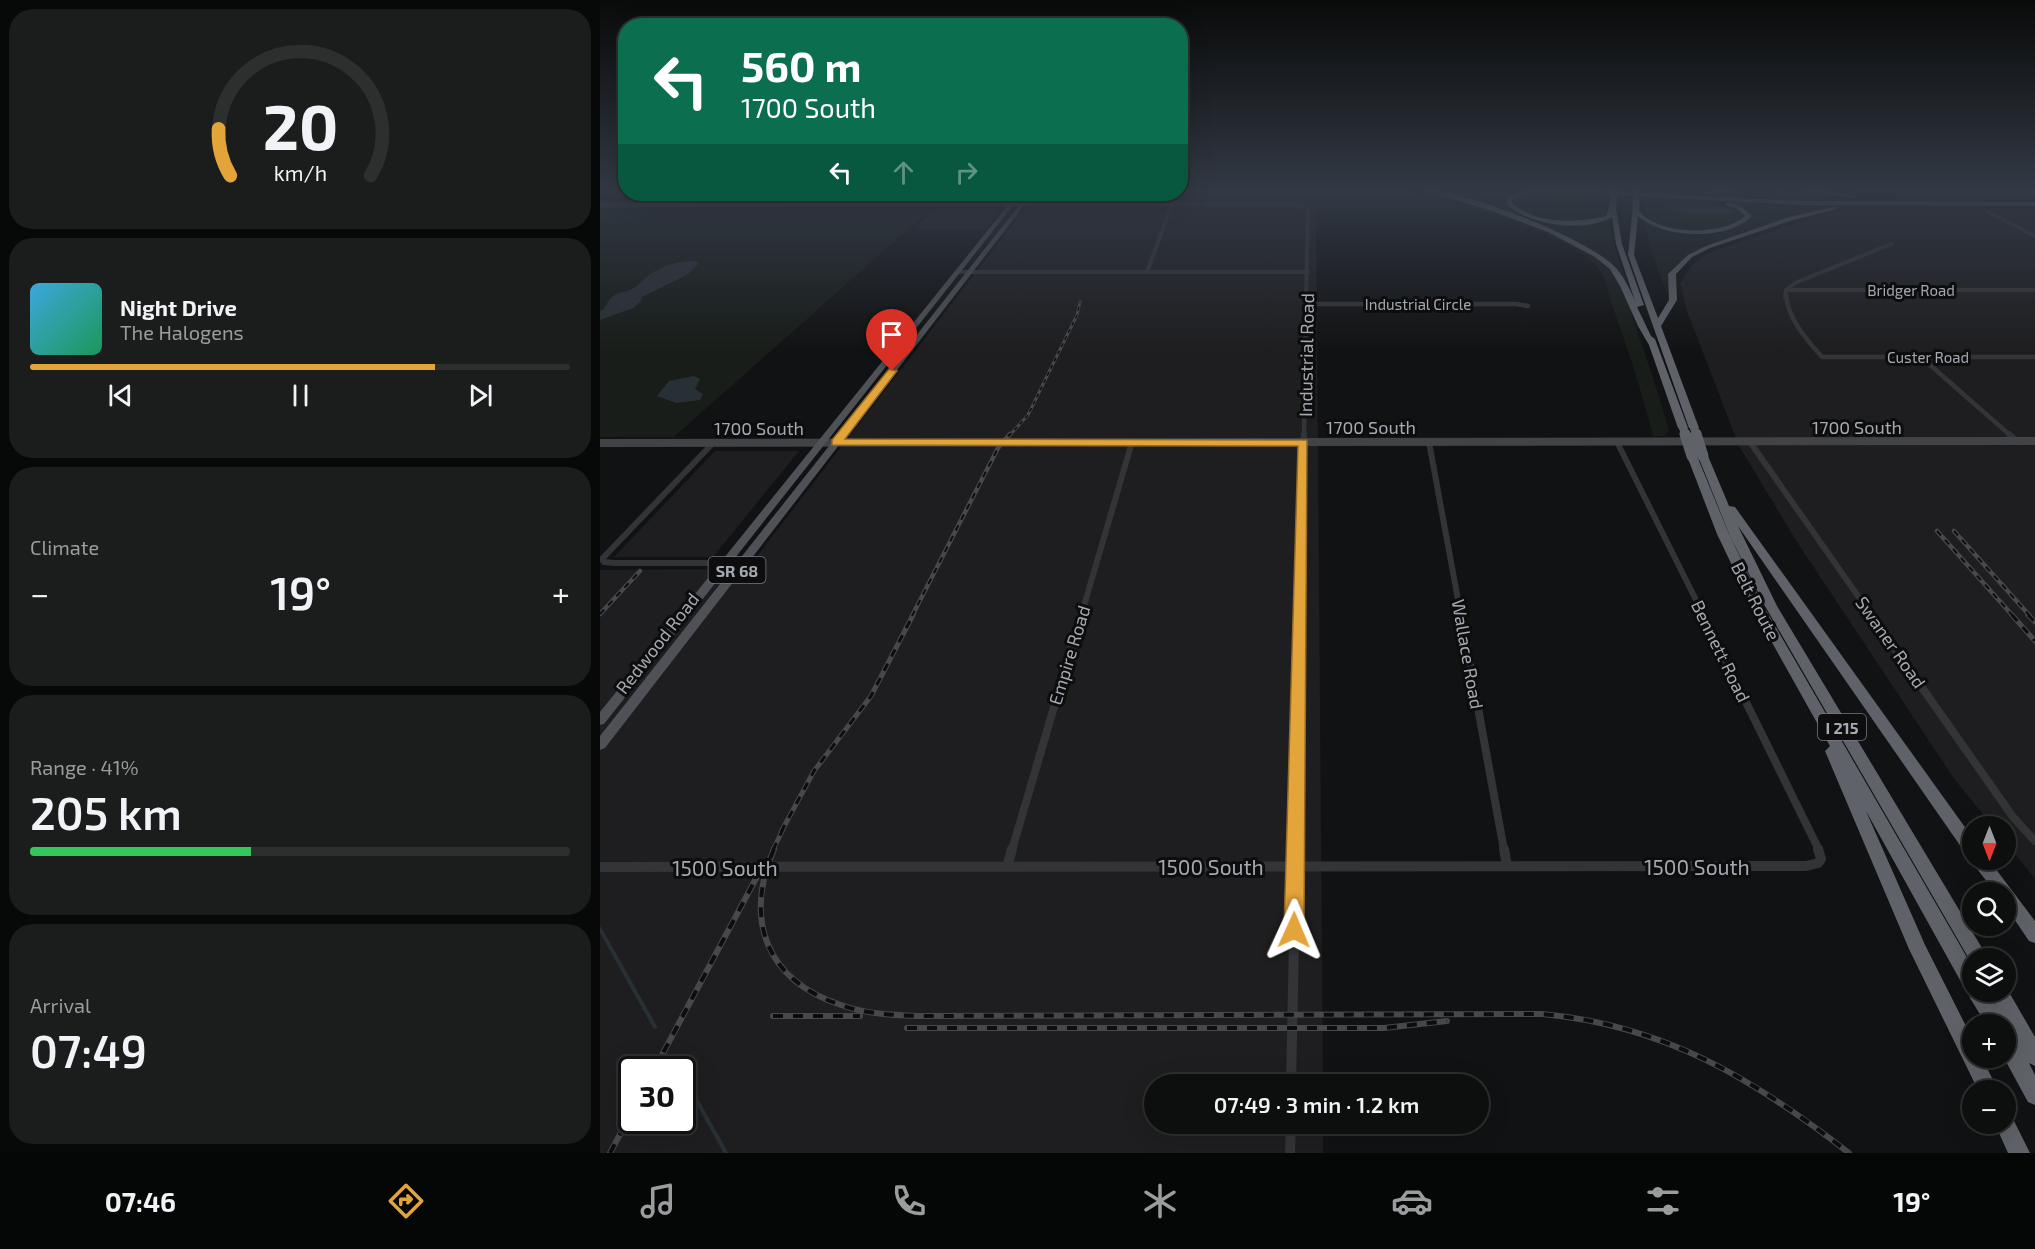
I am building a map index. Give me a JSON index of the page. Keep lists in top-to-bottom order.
{
  "streets": {
    "highway": ["Belt Route", "I 215"],
    "main road": ["SR 68", "Redwood Road"],
    "street": [
      "Bridger Road",
      "Industrial Circle",
      "Industrial Road",
      "Custer Road",
      "1700 South",
      "Swaner Road",
      "Bennett Road",
      "Wallace Road",
      "Empire Road",
      "1500 South"
    ]
  },
  "crossings": [
    ["Bridger Road", "Custer Road"],
    ["Industrial Circle", "Industrial Road"],
    ["Industrial Road", "1700 South"],
    ["Industrial Road", "1500 South"],
    ["1700 South", "Swaner Road"],
    ["1700 South", "Redwood Road"],
    ["1700 South", "Bennett Road"],
    ["1700 South", "Wallace Road"],
    ["1700 South", "Empire Road"],
    ["Bennett Road", "1500 South"],
    ["Wallace Road", "1500 South"],
    ["Empire Road", "1500 South"]
  ],
  "north": "bottom",
  "page": {
    "turn": ["560 m", "1700 South"],
    "song": ["Night Drive", "The Halogens"],
    "tile": [
      "Climate",
      ["Range · 41%", "205 km"],
      ["Arrival", "07:49"]
    ],
    "heat": ["−", "19°", "+"],
    "map_buttons": ["+", "−"],
    "limit": "30",
    "trip": "07:49 · 3 min · 1.2 km",
    "tabs": ["07:46", "19°"],
    "gauge": ["20", "km/h"]
  }
}
